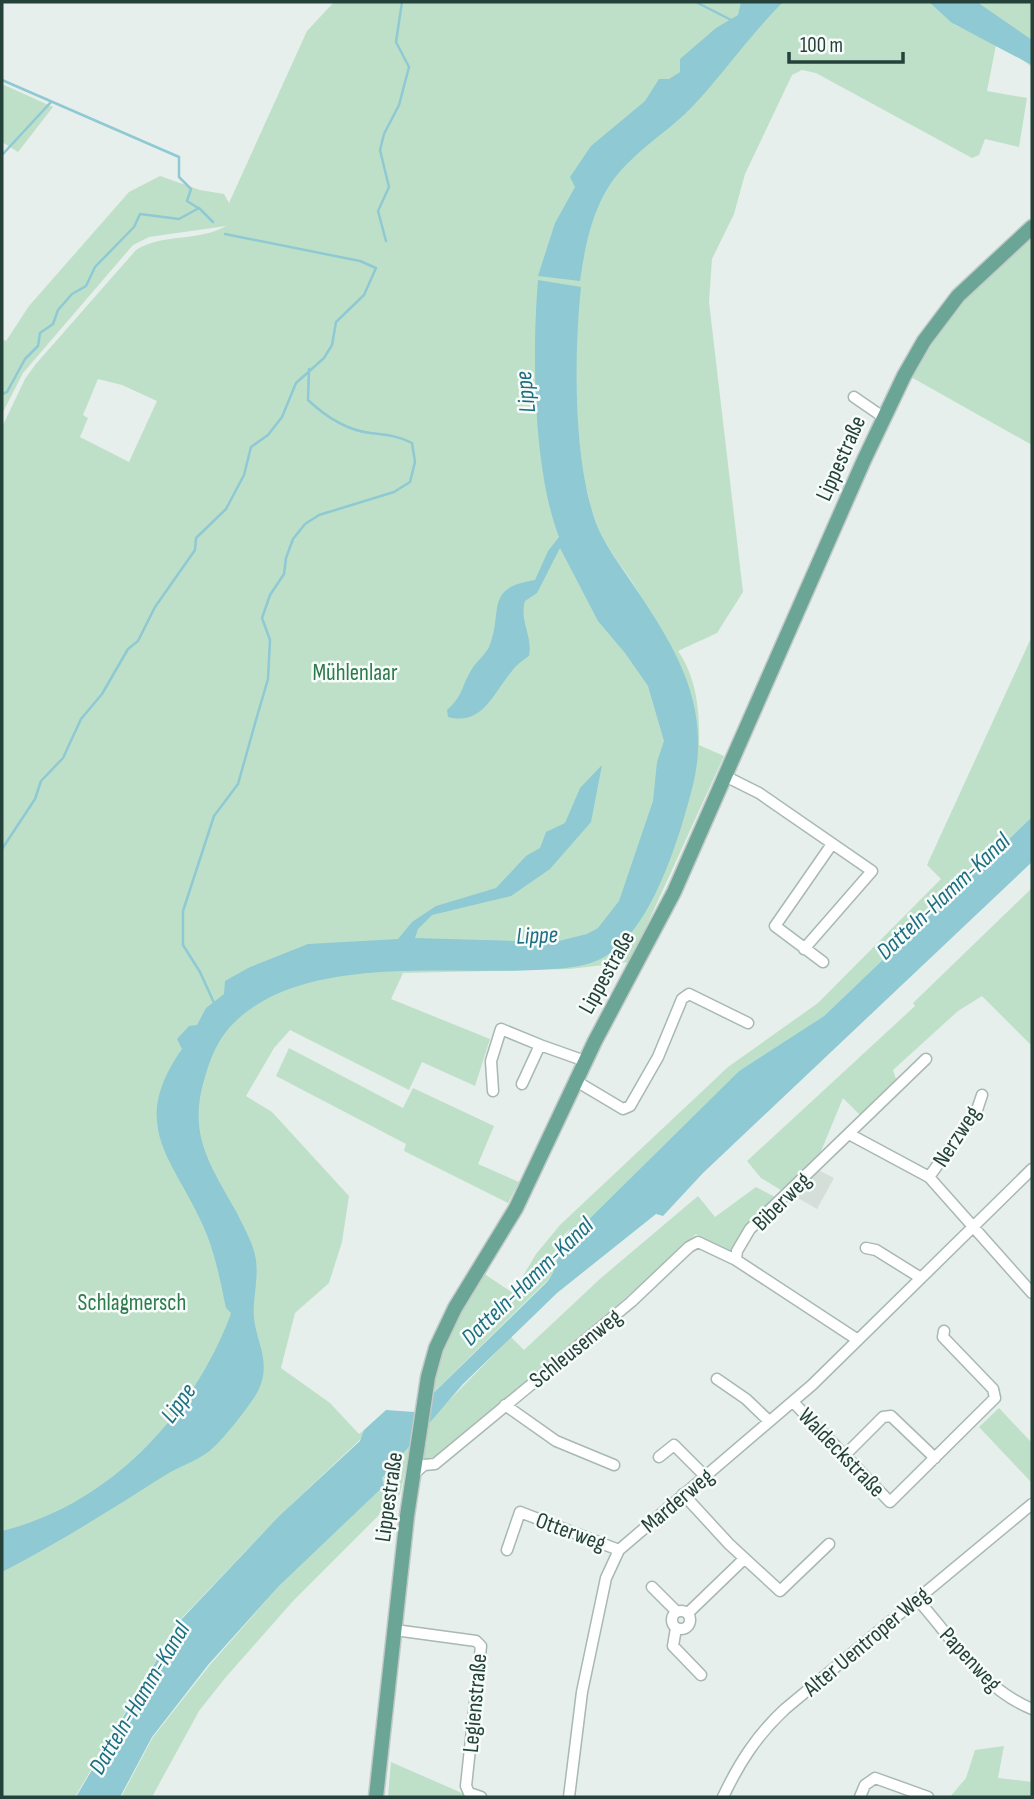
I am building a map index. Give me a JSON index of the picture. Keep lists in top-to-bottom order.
{
  "streets": {
    "main road": ["Lippestraße"],
    "street": [
      "Nerzweg",
      "Biberweg",
      "Schleusenweg",
      "Waldeckstraße",
      "Marderweg",
      "Otterweg",
      "Alter Uentroper Weg",
      "Papenweg",
      "Legienstraße"
    ]
  },
  "crossings": [
    ["Lippestraße", "Schleusenweg"],
    ["Lippestraße", "Legienstraße"],
    ["Biberweg", "Schleusenweg"],
    ["Waldeckstraße", "Marderweg"],
    ["Marderweg", "Otterweg"],
    ["Alter Uentroper Weg", "Papenweg"]
  ],
  "water": ["Lippe", "Datteln-Hamm-Kanal"],
  "parks": ["Mühlenlaar", "Schlagmersch"],
  "scale_bar": "100 m"
}
